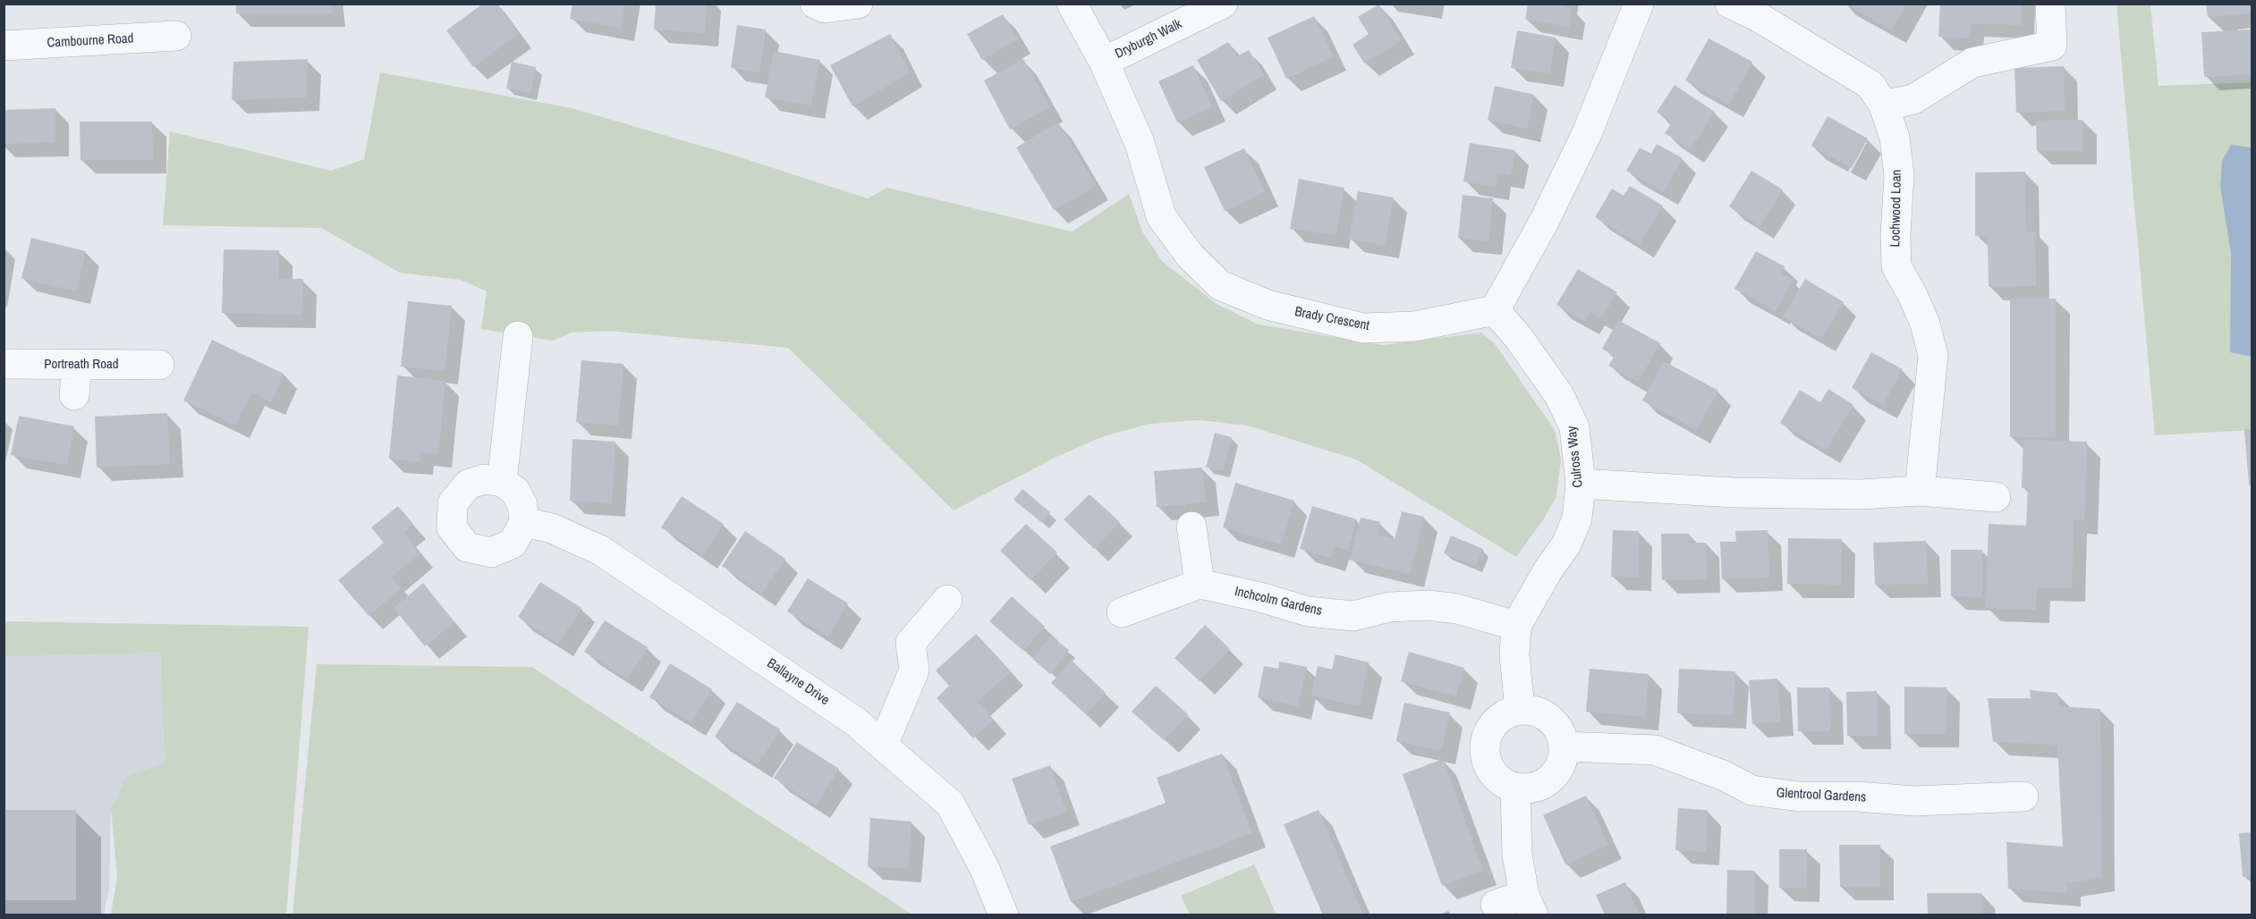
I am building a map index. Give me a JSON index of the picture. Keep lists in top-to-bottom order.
{
  "streets": {
    "street": [
      "Dryburgh Walk",
      "Cambourne Road",
      "Lochwood Loan",
      "Brady Crescent",
      "Portreath Road",
      "Culross Way",
      "Inchcolm Gardens",
      "Ballayne Drive",
      "Glentrool Gardens"
    ]
  },
  "crossings": [
    ["Dryburgh Walk", "Brady Crescent"],
    ["Brady Crescent", "Culross Way"],
    ["Culross Way", "Inchcolm Gardens"],
    ["Culross Way", "Glentrool Gardens"]
  ]
}
